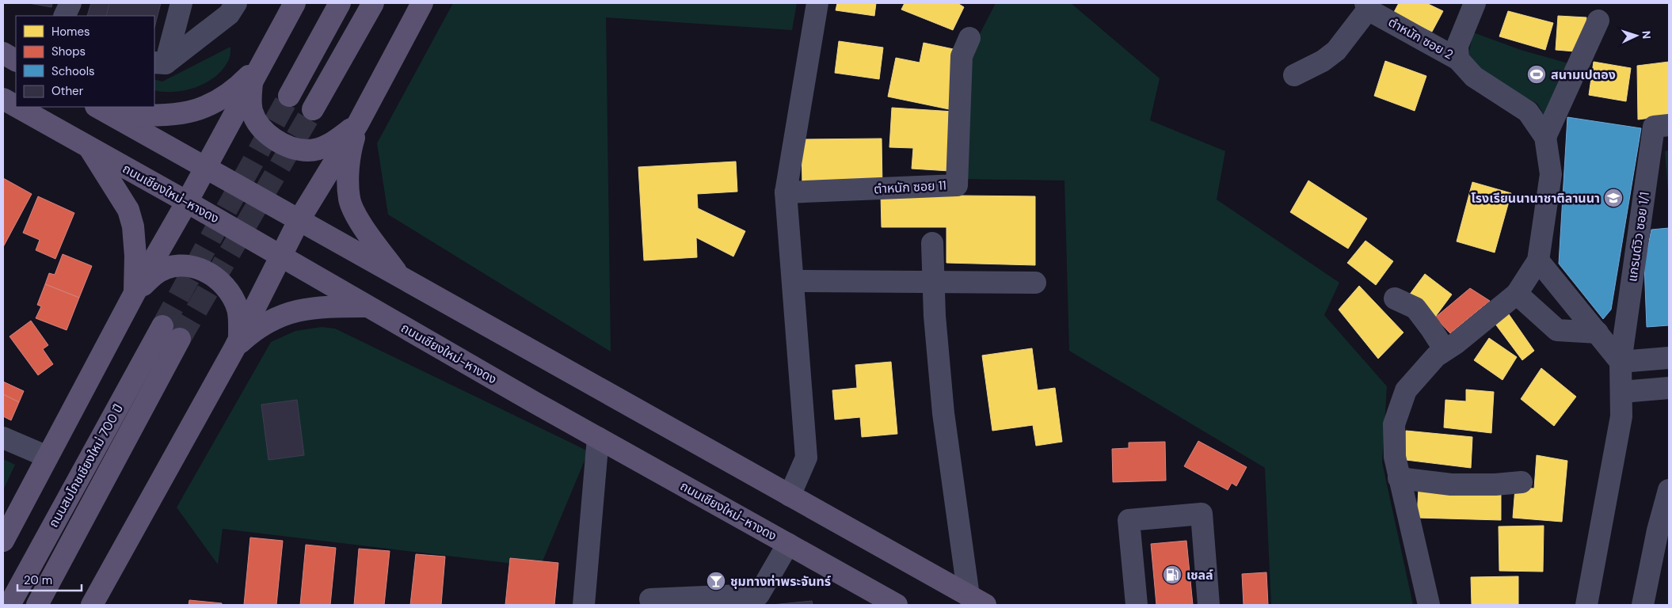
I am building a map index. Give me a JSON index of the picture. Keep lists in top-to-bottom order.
{
  "streets": {
    "main road": ["ถนนเชียงใหม่-หางดง", "ถนนสมโภชเชียงใหม่ 700 ปี"],
    "street": ["ตำหนัก ซอย 2", "ตำหนัก ซอย 11", "แกรนด์วิว ซอย 1/1"]
  },
  "places": {
    "sports": ["สนามเปตอง"],
    "school or university": ["โรงเรียนนานาชาติลานนา"],
    "fuel station": ["เชลล์"],
    "bar": ["ชุมทางท่าพระจันทร์"]
  },
  "legend": [
    "Homes",
    "Shops",
    "Schools",
    "Other"
  ],
  "scale_bar": "20 m",
  "north": "right"
}
